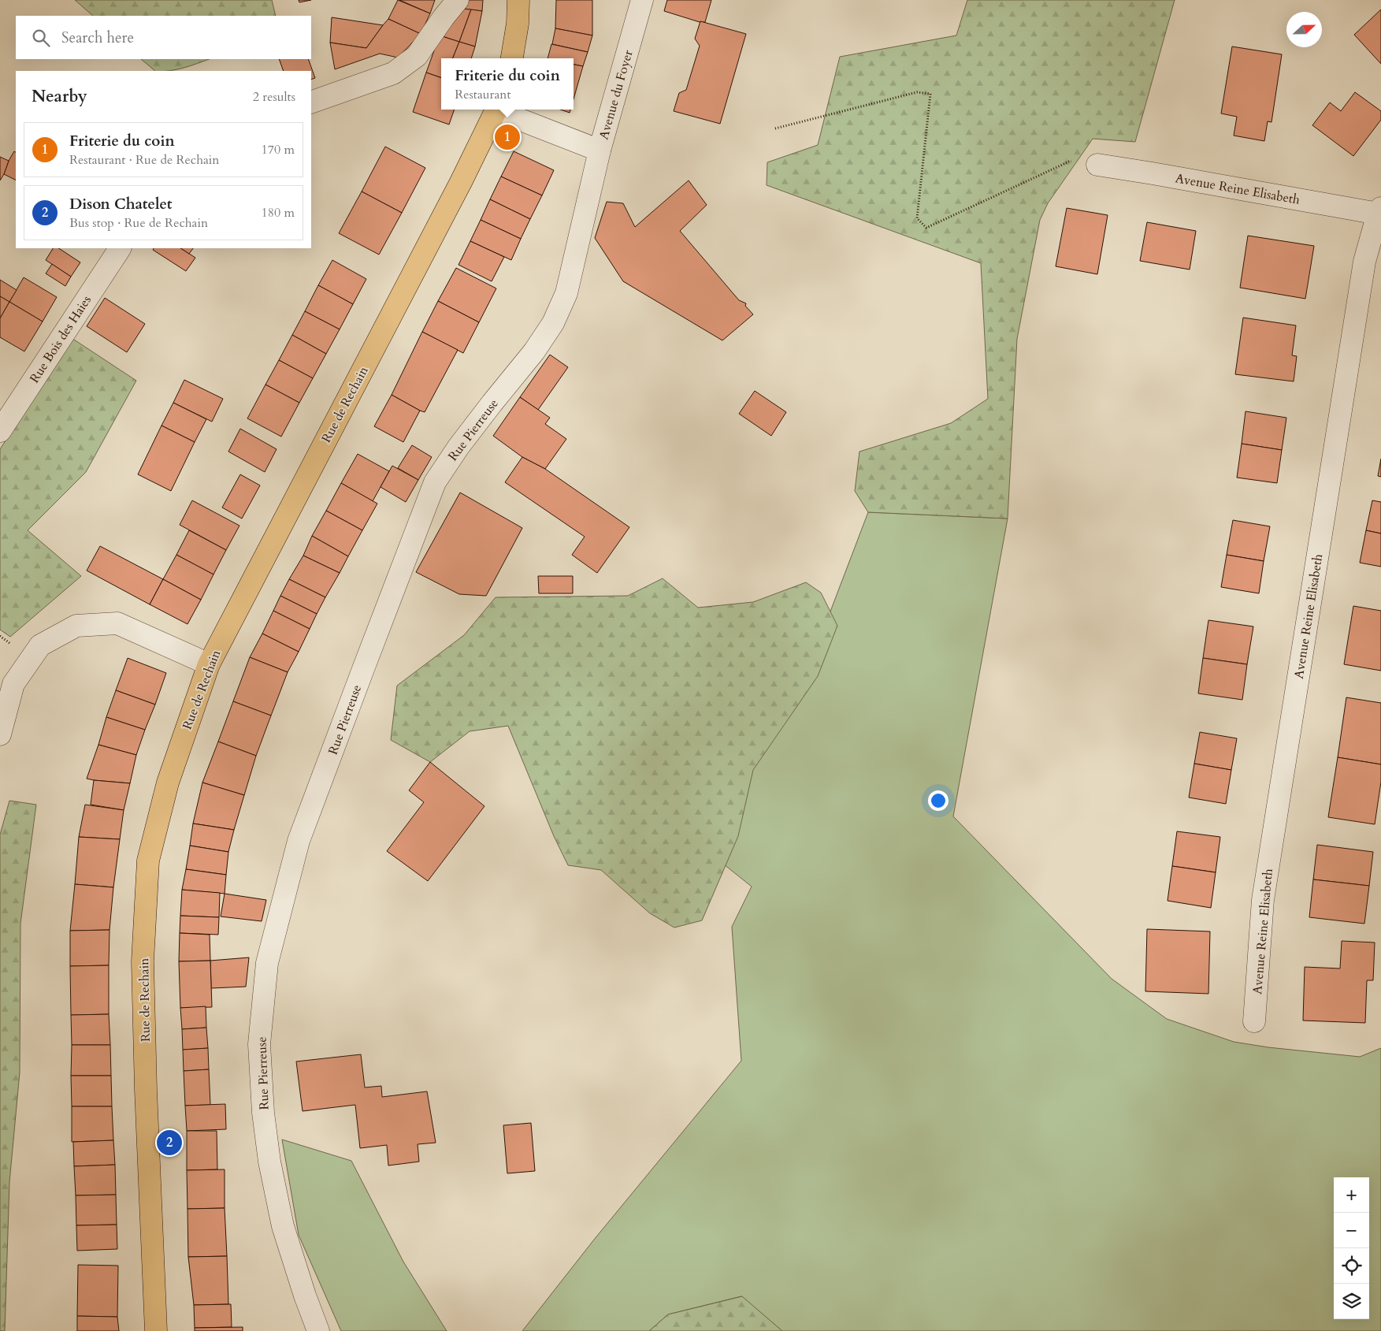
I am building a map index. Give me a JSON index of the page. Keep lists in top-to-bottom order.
{
  "streets": {
    "main road": ["Rue de Rechain"],
    "street": [
      "Avenue du Foyer",
      "Avenue Reine Elisabeth",
      "Rue Bois des Haies",
      "Rue Pierreuse"
    ]
  },
  "crossings": [
    ["Avenue du Foyer", "Rue Pierreuse"]
  ],
  "north": "right",
  "page": {
    "search": "Search here",
    "popup": ["Friterie du coin", "Restaurant"],
    "heading": ["Nearby", "2 results"],
    "list": [
      {
        "mark": "1",
        "name": "Friterie du coin",
        "note": "Restaurant · Rue de Rechain",
        "value": "170 m"
      },
      {
        "mark": "2",
        "name": "Dison Chatelet",
        "note": "Bus stop · Rue de Rechain",
        "value": "180 m"
      }
    ],
    "pins": ["1", "2"],
    "map_buttons": ["+", "−"]
  }
}
